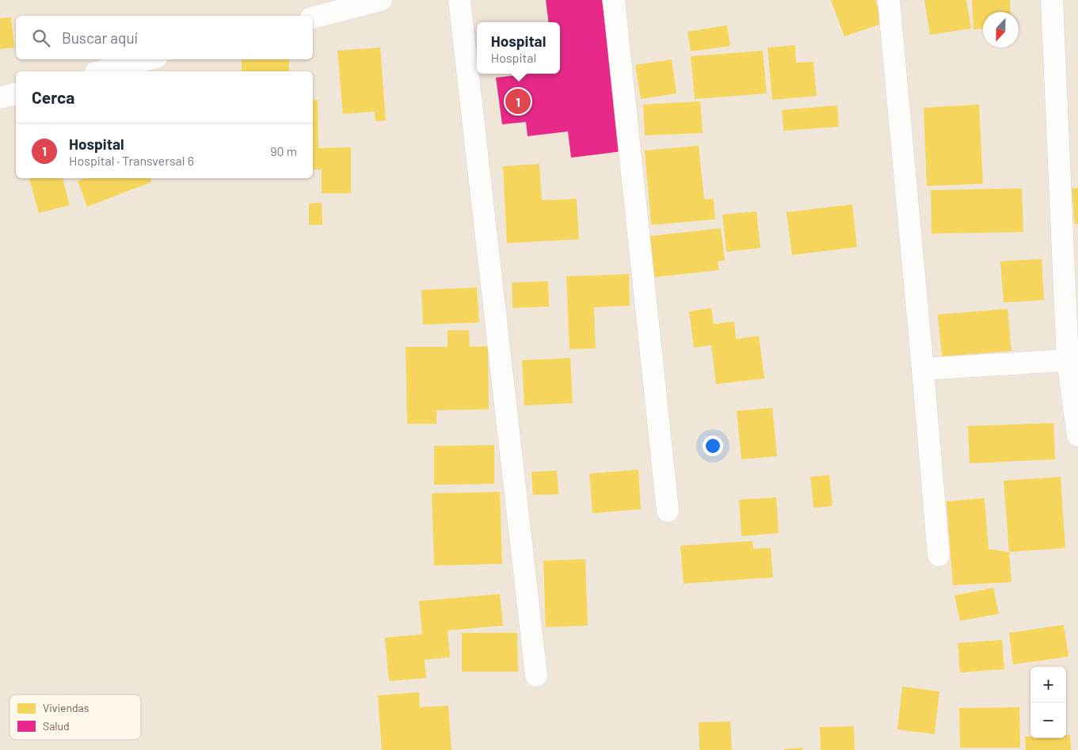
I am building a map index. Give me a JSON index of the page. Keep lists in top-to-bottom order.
{
  "legend": ["Viviendas", "Salud"],
  "north": "bottom",
  "page": {
    "search": "Buscar aquí",
    "popup": ["Hospital", "Hospital"],
    "heading": "Cerca",
    "pins": "1",
    "list": [
      {
        "mark": "1",
        "name": "Hospital",
        "note": "Hospital · Transversal 6",
        "value": "90 m"
      }
    ],
    "map_buttons": ["+", "−"]
  }
}
